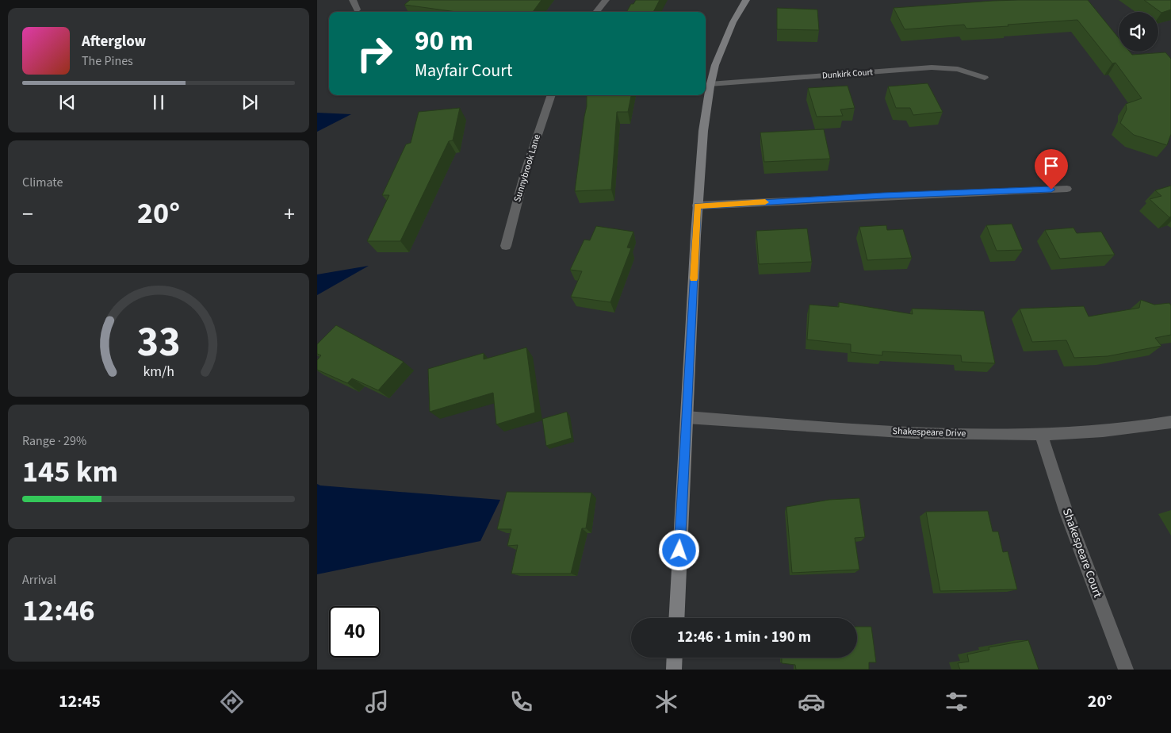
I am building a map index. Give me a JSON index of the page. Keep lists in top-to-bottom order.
{
  "streets": {
    "street": [
      "Dunkirk Court",
      "Sunnybrook Lane",
      "Shakespeare Drive",
      "Shakespeare Court"
    ]
  },
  "crossings": [
    ["Shakespeare Drive", "Shakespeare Court"]
  ],
  "page": {
    "turn": ["90 m", "Mayfair Court"],
    "song": ["Afterglow", "The Pines"],
    "tile": [
      "Climate",
      ["Range · 29%", "145 km"],
      ["Arrival", "12:46"]
    ],
    "heat": ["−", "20°", "+"],
    "limit": "40",
    "trip": "12:46 · 1 min · 190 m",
    "tabs": ["12:45", "20°"],
    "gauge": ["33", "km/h"]
  }
}
